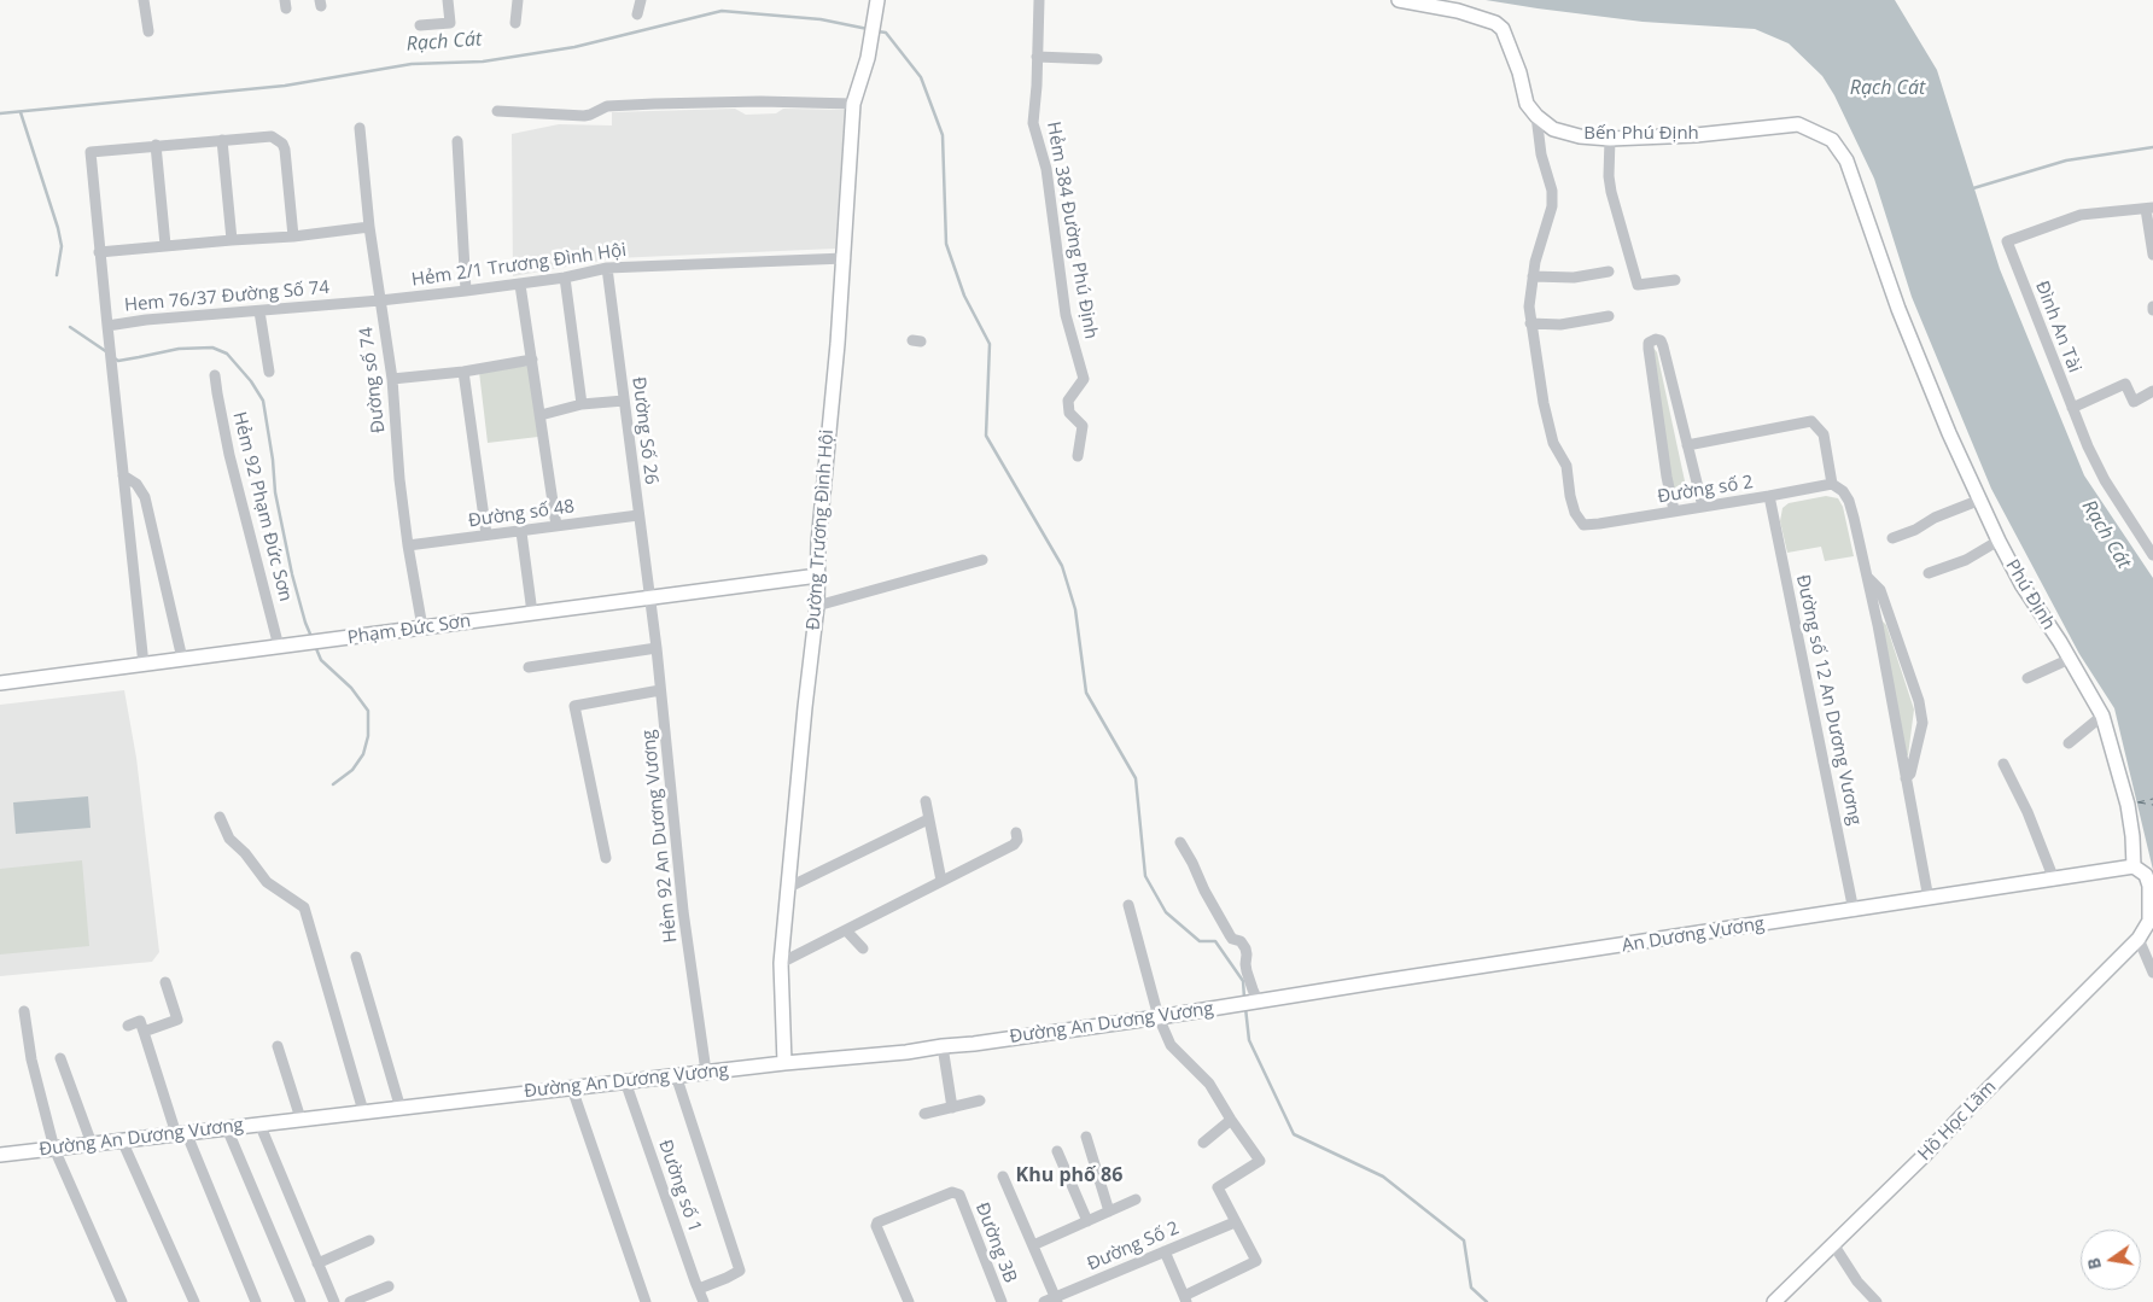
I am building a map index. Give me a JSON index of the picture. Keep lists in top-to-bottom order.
{
  "streets": {
    "street": [
      "Bến Phú Định",
      "Hẻm 384 Đường Phú Định",
      "Hẻm 2/1 Trương Đình Hội",
      "Hem 76/37 Đường Số 74",
      "Đình An Tài",
      "Đường số 74",
      "Đường Số 26",
      "Đường số 2",
      "Hẻm 92 Phạm Đức Sơn",
      "Đường số 48",
      "Đường Trương Đình Hội",
      "Phú Định",
      "Phạm Đức Sơn",
      "Đường số 12 An Dương Vương",
      "Hẻm 92 An Dương Vương",
      "An Dương Vương",
      "Đường An Dương Vương",
      "Hồ Học Lãm",
      "Đường số 1",
      "Đường 3B",
      "Đường Số 2"
    ]
  },
  "crossings": [
    ["Bến Phú Định", "Phú Định"],
    ["Hẻm 2/1 Trương Đình Hội", "Hem 76/37 Đường Số 74"],
    ["Hẻm 2/1 Trương Đình Hội", "Đường số 74"],
    ["Hẻm 2/1 Trương Đình Hội", "Đường Số 26"],
    ["Hẻm 2/1 Trương Đình Hội", "Đường Trương Đình Hội"],
    ["Hem 76/37 Đường Số 74", "Đường số 74"],
    ["Đường số 74", "Đường số 48"],
    ["Đường số 74", "Phạm Đức Sơn"],
    ["Đường Số 26", "Đường số 48"],
    ["Đường Số 26", "Phạm Đức Sơn"],
    ["Đường Số 26", "Hẻm 92 An Dương Vương"],
    ["Đường số 2", "Đường số 12 An Dương Vương"],
    ["Hẻm 92 Phạm Đức Sơn", "Phạm Đức Sơn"],
    ["Đường số 48", "Phạm Đức Sơn"],
    ["Đường Trương Đình Hội", "Phạm Đức Sơn"],
    ["Đường Trương Đình Hội", "Đường An Dương Vương"],
    ["Phú Định", "An Dương Vương"],
    ["Phạm Đức Sơn", "Hẻm 92 An Dương Vương"],
    ["Đường số 12 An Dương Vương", "An Dương Vương"],
    ["Hẻm 92 An Dương Vương", "Đường An Dương Vương"],
    ["An Dương Vương", "Đường An Dương Vương"],
    ["Đường An Dương Vương", "Đường số 1"]
  ],
  "districts": ["Khu phố 86"],
  "water": ["Rạch Cát"],
  "north": "left"
}
